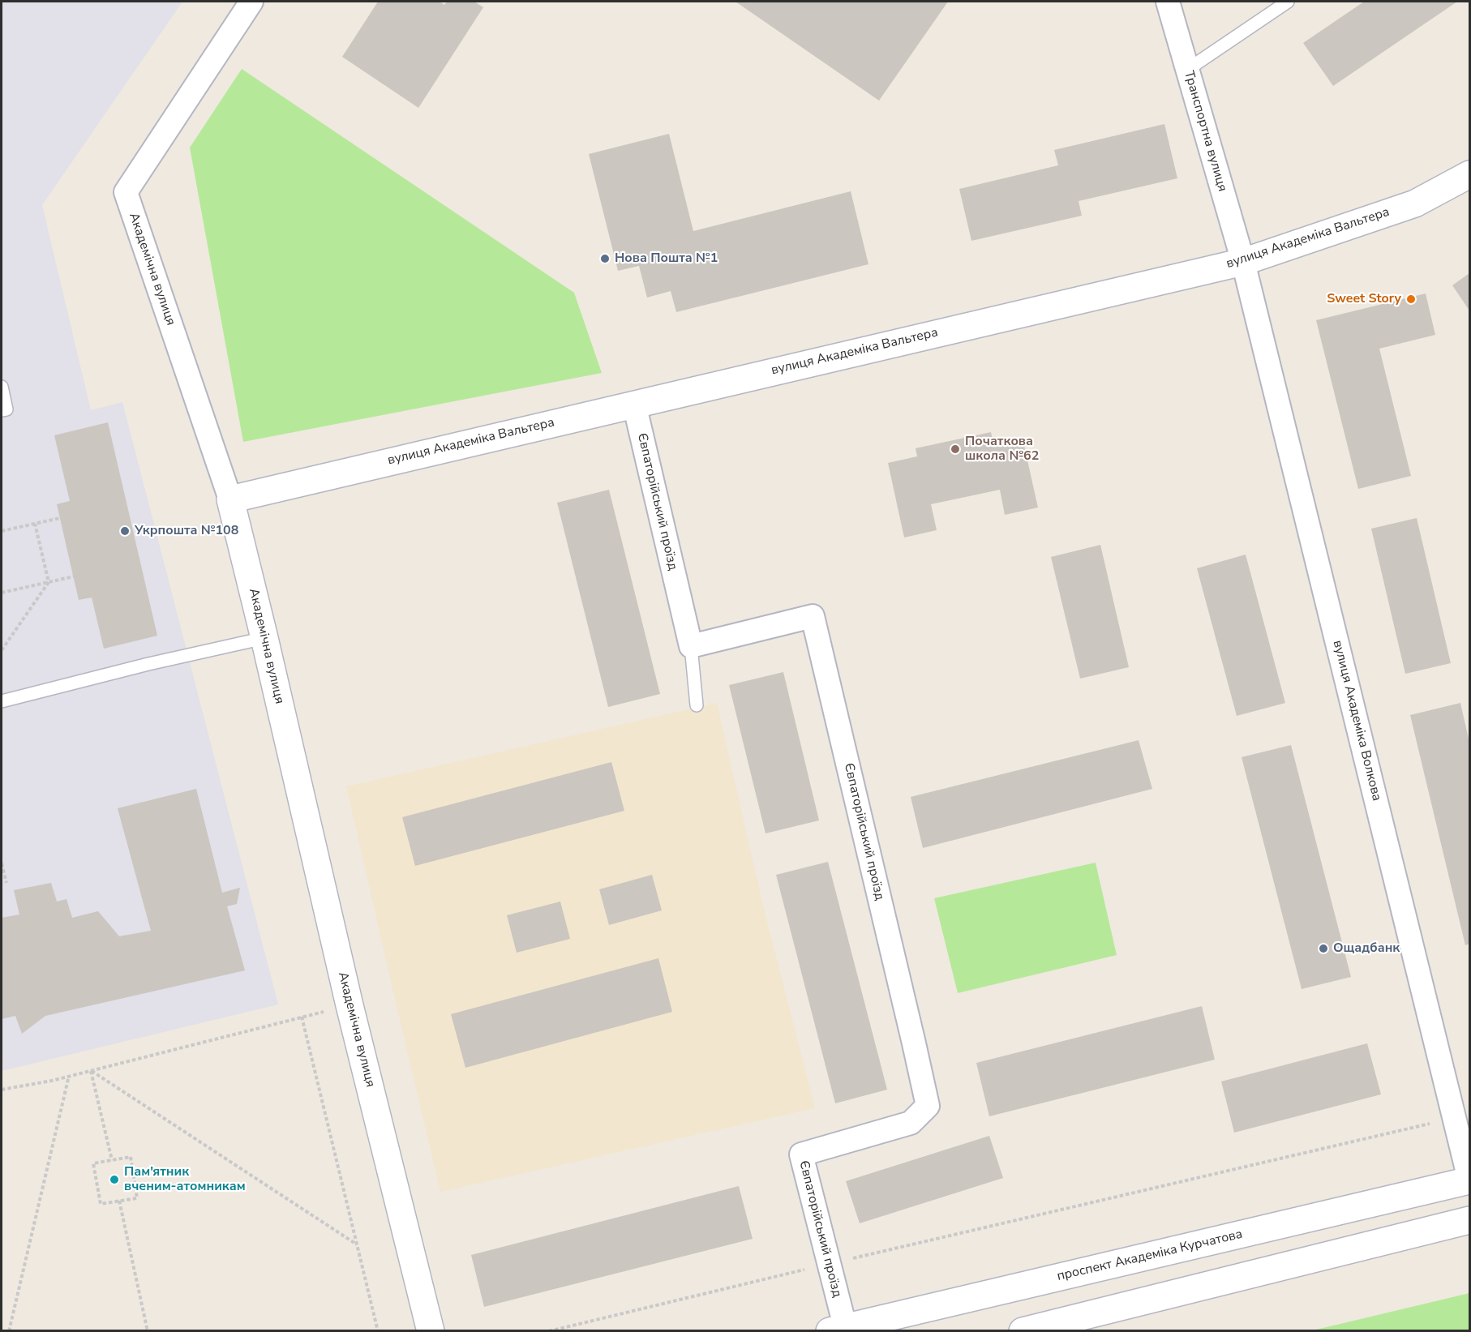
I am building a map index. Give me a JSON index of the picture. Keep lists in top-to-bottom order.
{
  "streets": {
    "street": [
      "Транспортна вулиця",
      "вулиця Академіка Вальтера",
      "Академічна вулиця",
      "Євпаторійський проїзд",
      "вулиця Академіка Волкова",
      "проспект Академіка Курчатова"
    ]
  },
  "crossings": [
    ["Транспортна вулиця", "вулиця Академіка Вальтера"],
    ["Транспортна вулиця", "вулиця Академіка Волкова"],
    ["вулиця Академіка Вальтера", "Академічна вулиця"],
    ["вулиця Академіка Вальтера", "Євпаторійський проїзд"],
    ["вулиця Академіка Вальтера", "вулиця Академіка Волкова"],
    ["Євпаторійський проїзд", "проспект Академіка Курчатова"],
    ["вулиця Академіка Волкова", "проспект Академіка Курчатова"]
  ],
  "places": [
    "Нова Пошта №1",
    "Sweet Story",
    "Початкова школа №62",
    "Укрпошта №108",
    "Ощадбанк",
    "Пам'ятник вченим-атомникам"
  ]
}
